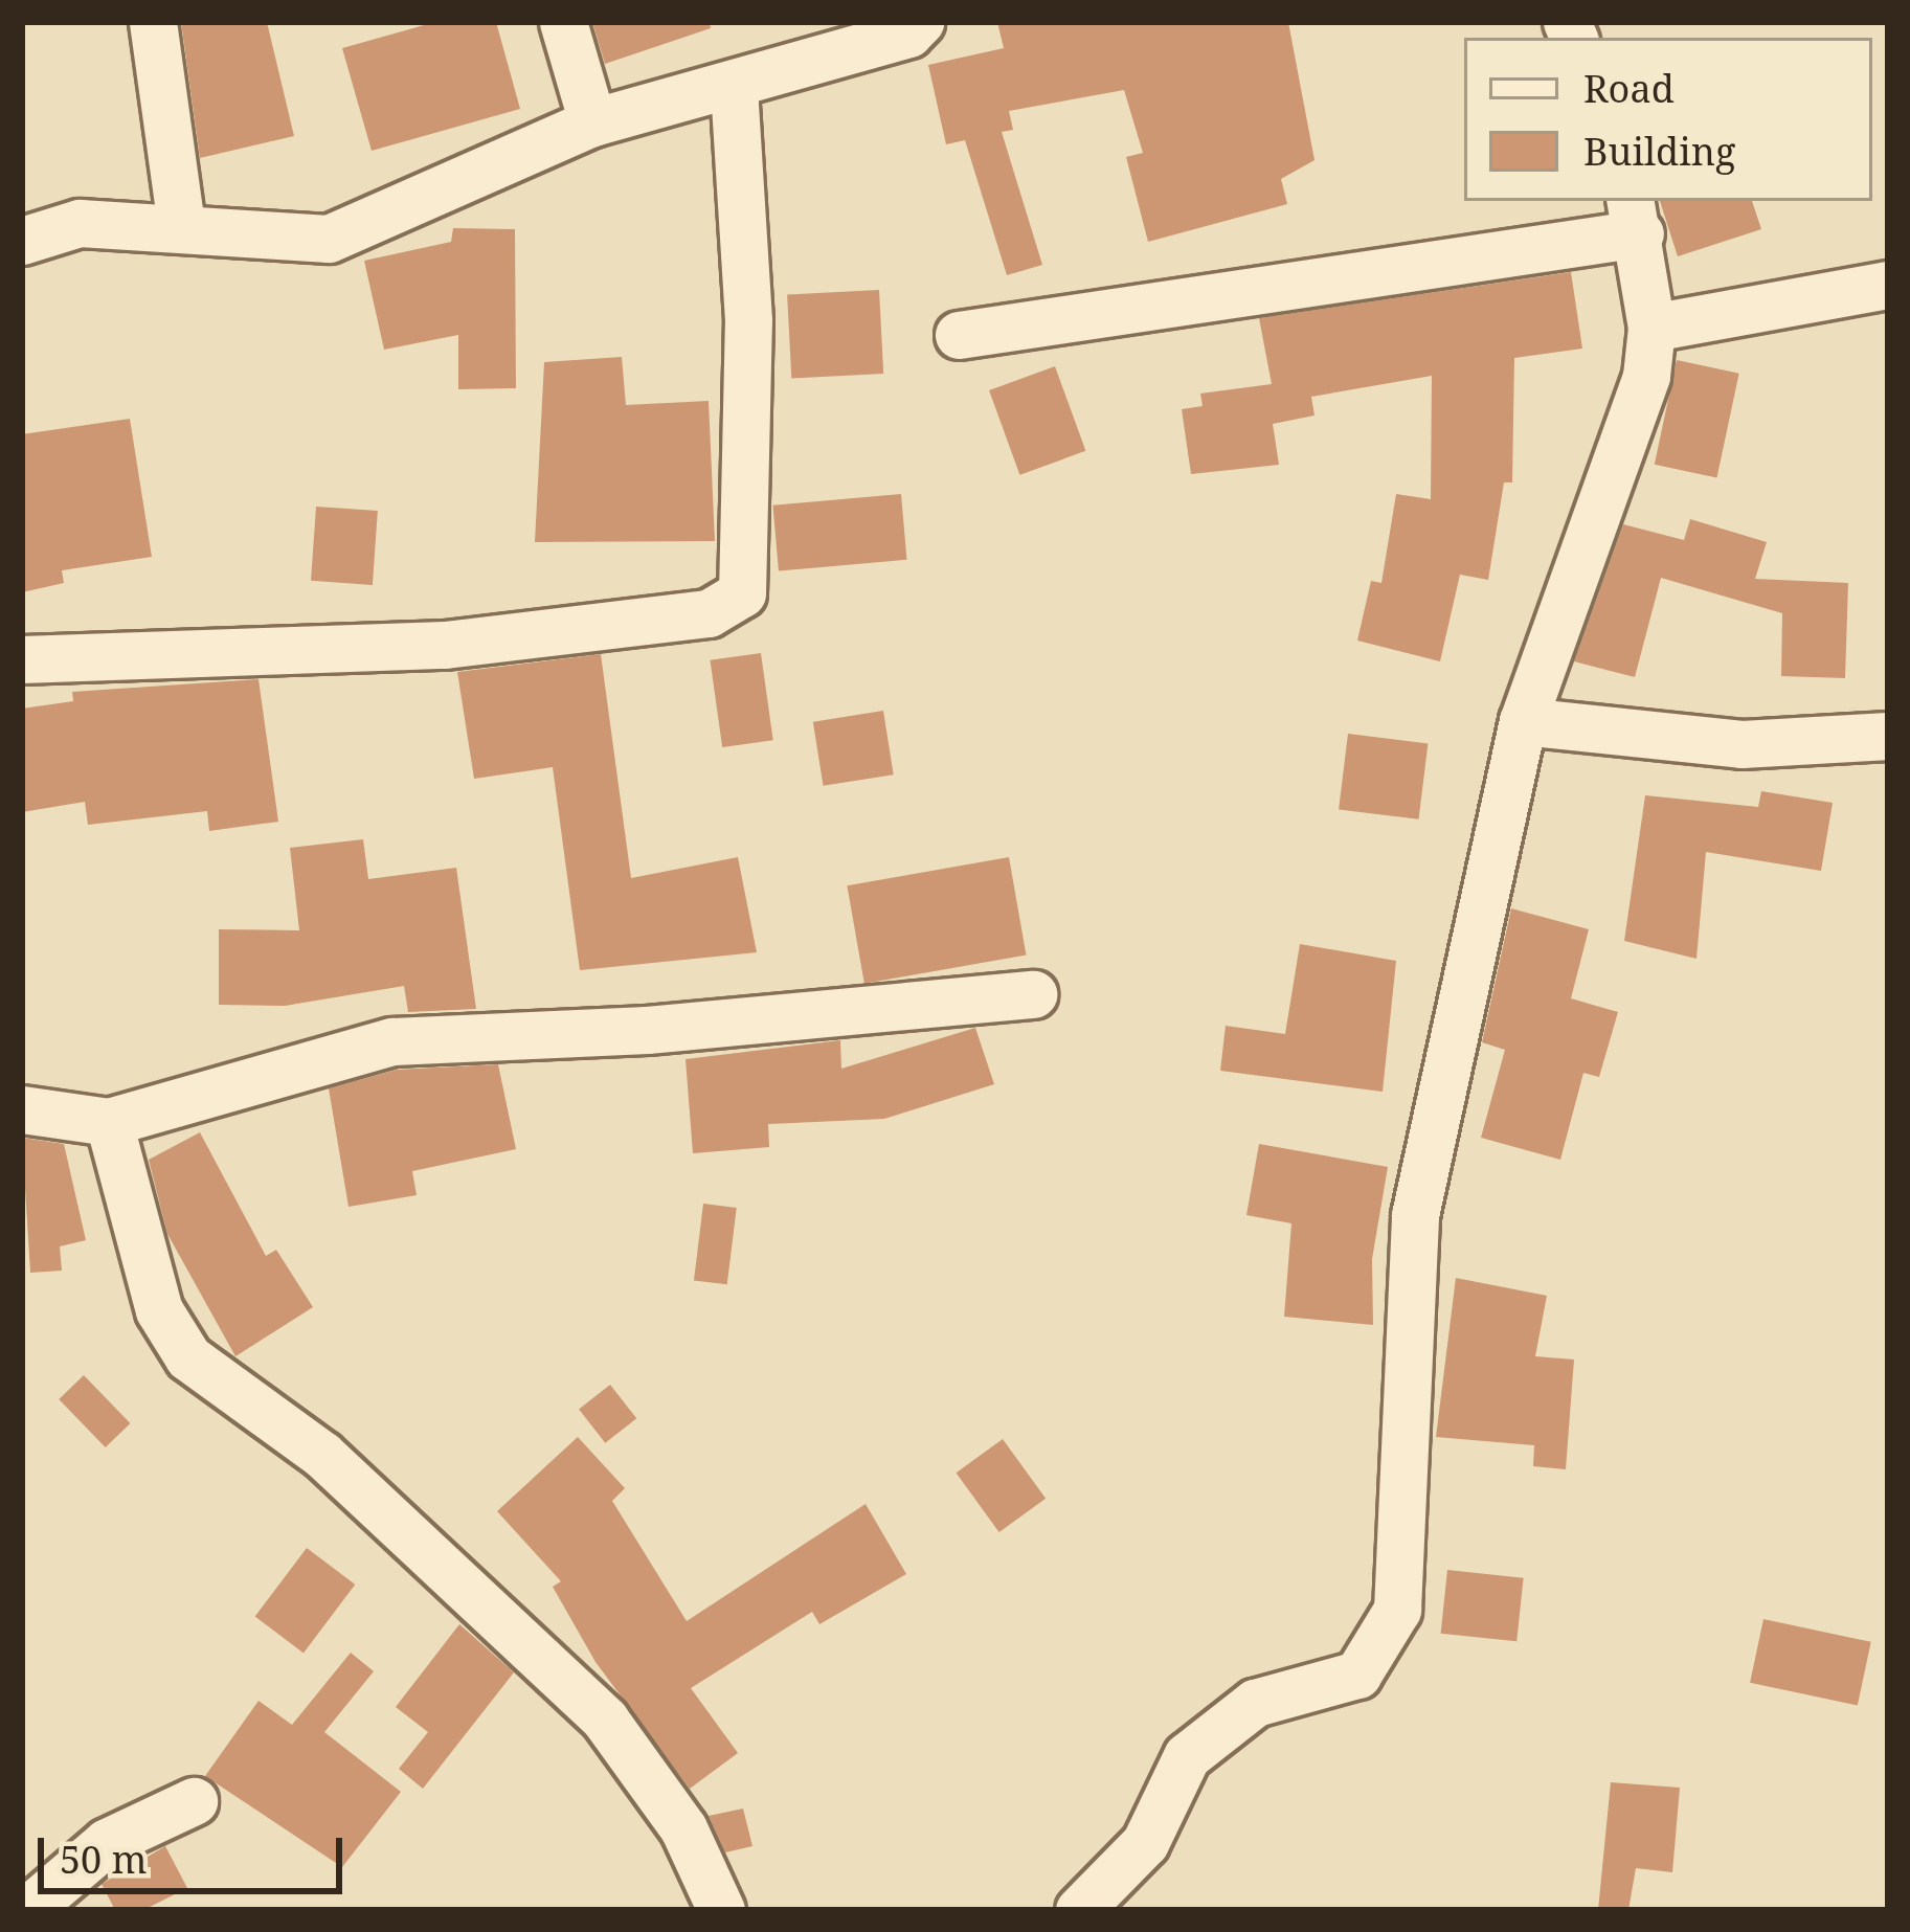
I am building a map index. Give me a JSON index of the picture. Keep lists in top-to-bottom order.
{
  "legend": ["Road", "Building"],
  "scale_bar": "50 m"
}
